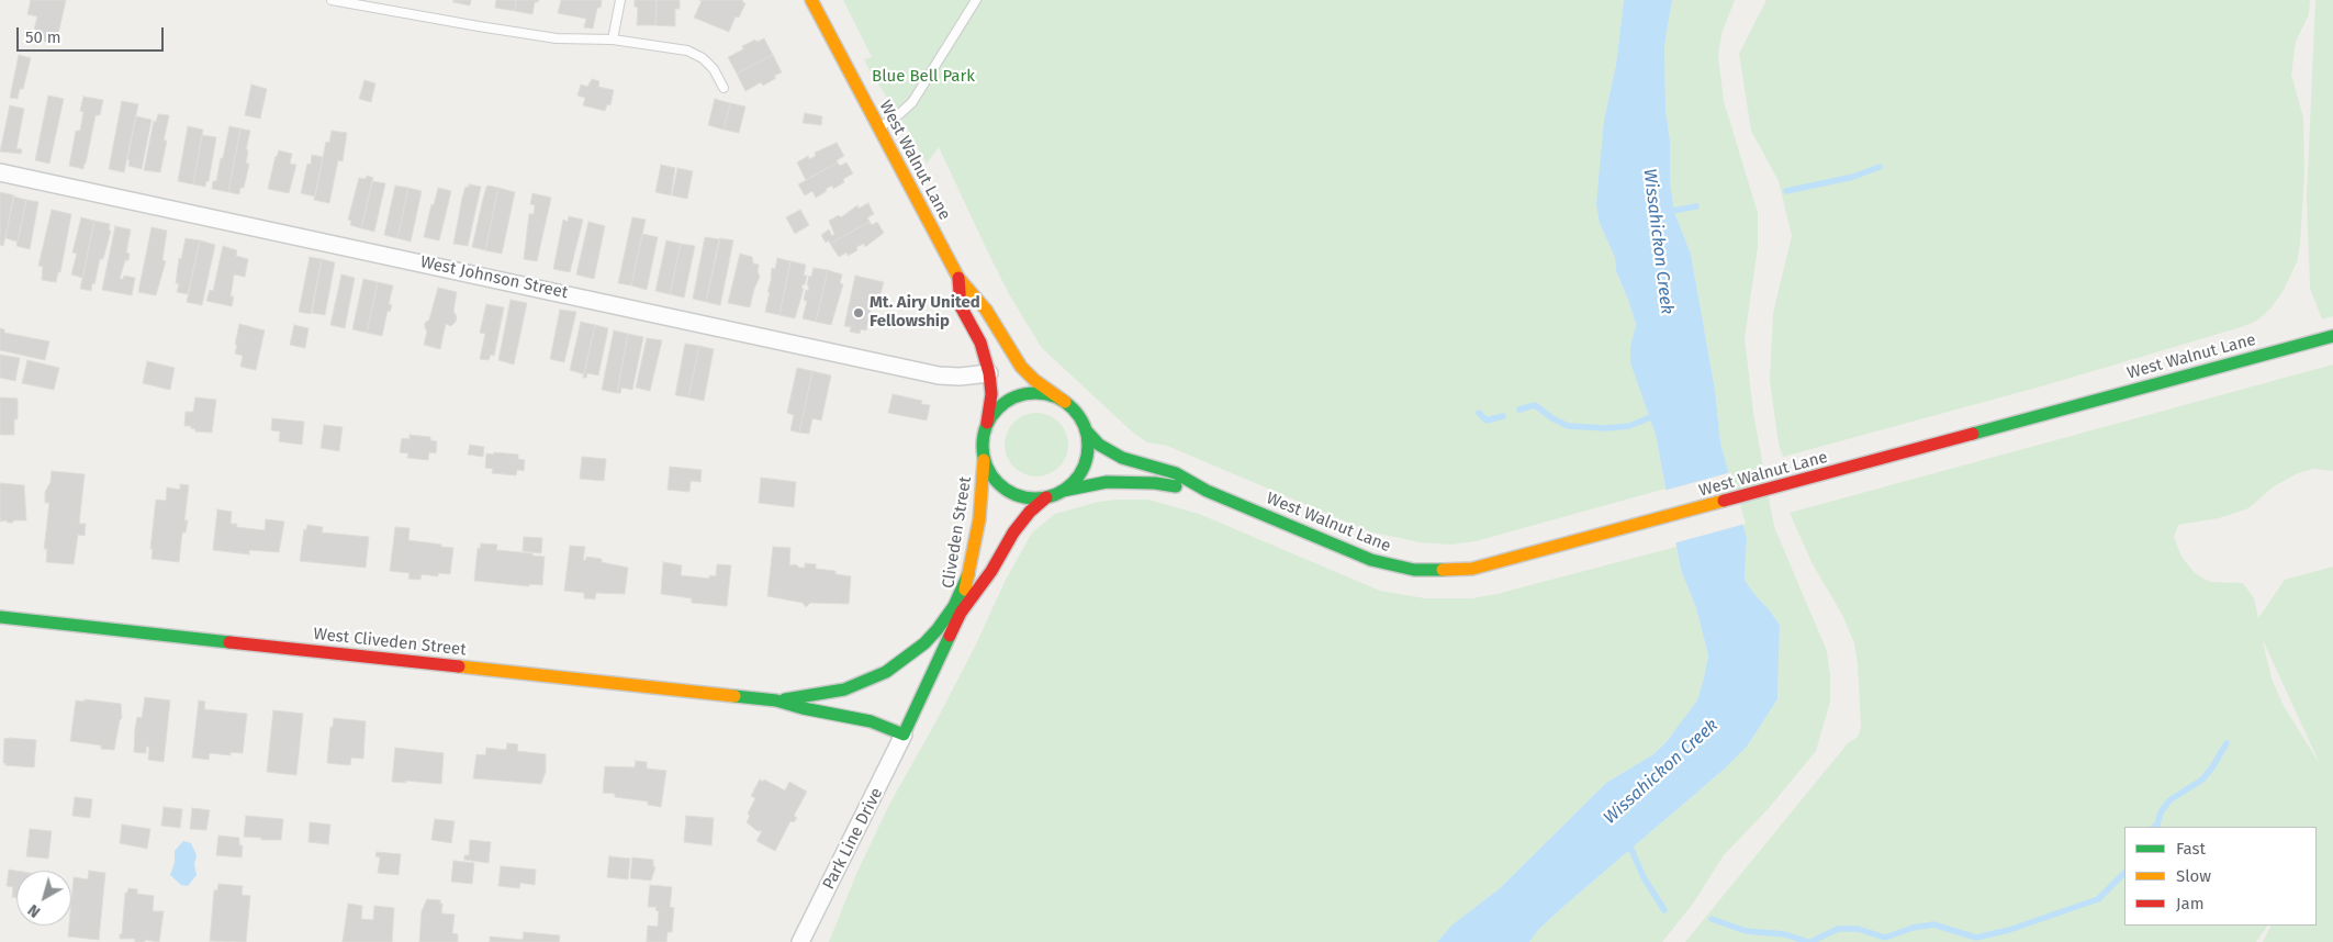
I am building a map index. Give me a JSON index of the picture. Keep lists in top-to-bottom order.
{
  "streets": {
    "street": [
      "West Walnut Lane",
      "West Johnson Street",
      "Cliveden Street",
      "West Cliveden Street",
      "Park Line Drive"
    ]
  },
  "crossings": [
    ["West Walnut Lane", "West Johnson Street"],
    ["West Walnut Lane", "Cliveden Street"],
    ["Cliveden Street", "West Cliveden Street"],
    ["Cliveden Street", "Park Line Drive"],
    ["West Cliveden Street", "Park Line Drive"]
  ],
  "water": ["Wissahickon Creek"],
  "parks": ["Blue Bell Park"],
  "places": ["Mt. Airy United Fellowship"],
  "legend": ["Fast", "Slow", "Jam"],
  "scale_bar": "50 m",
  "north": "bottom left"
}
